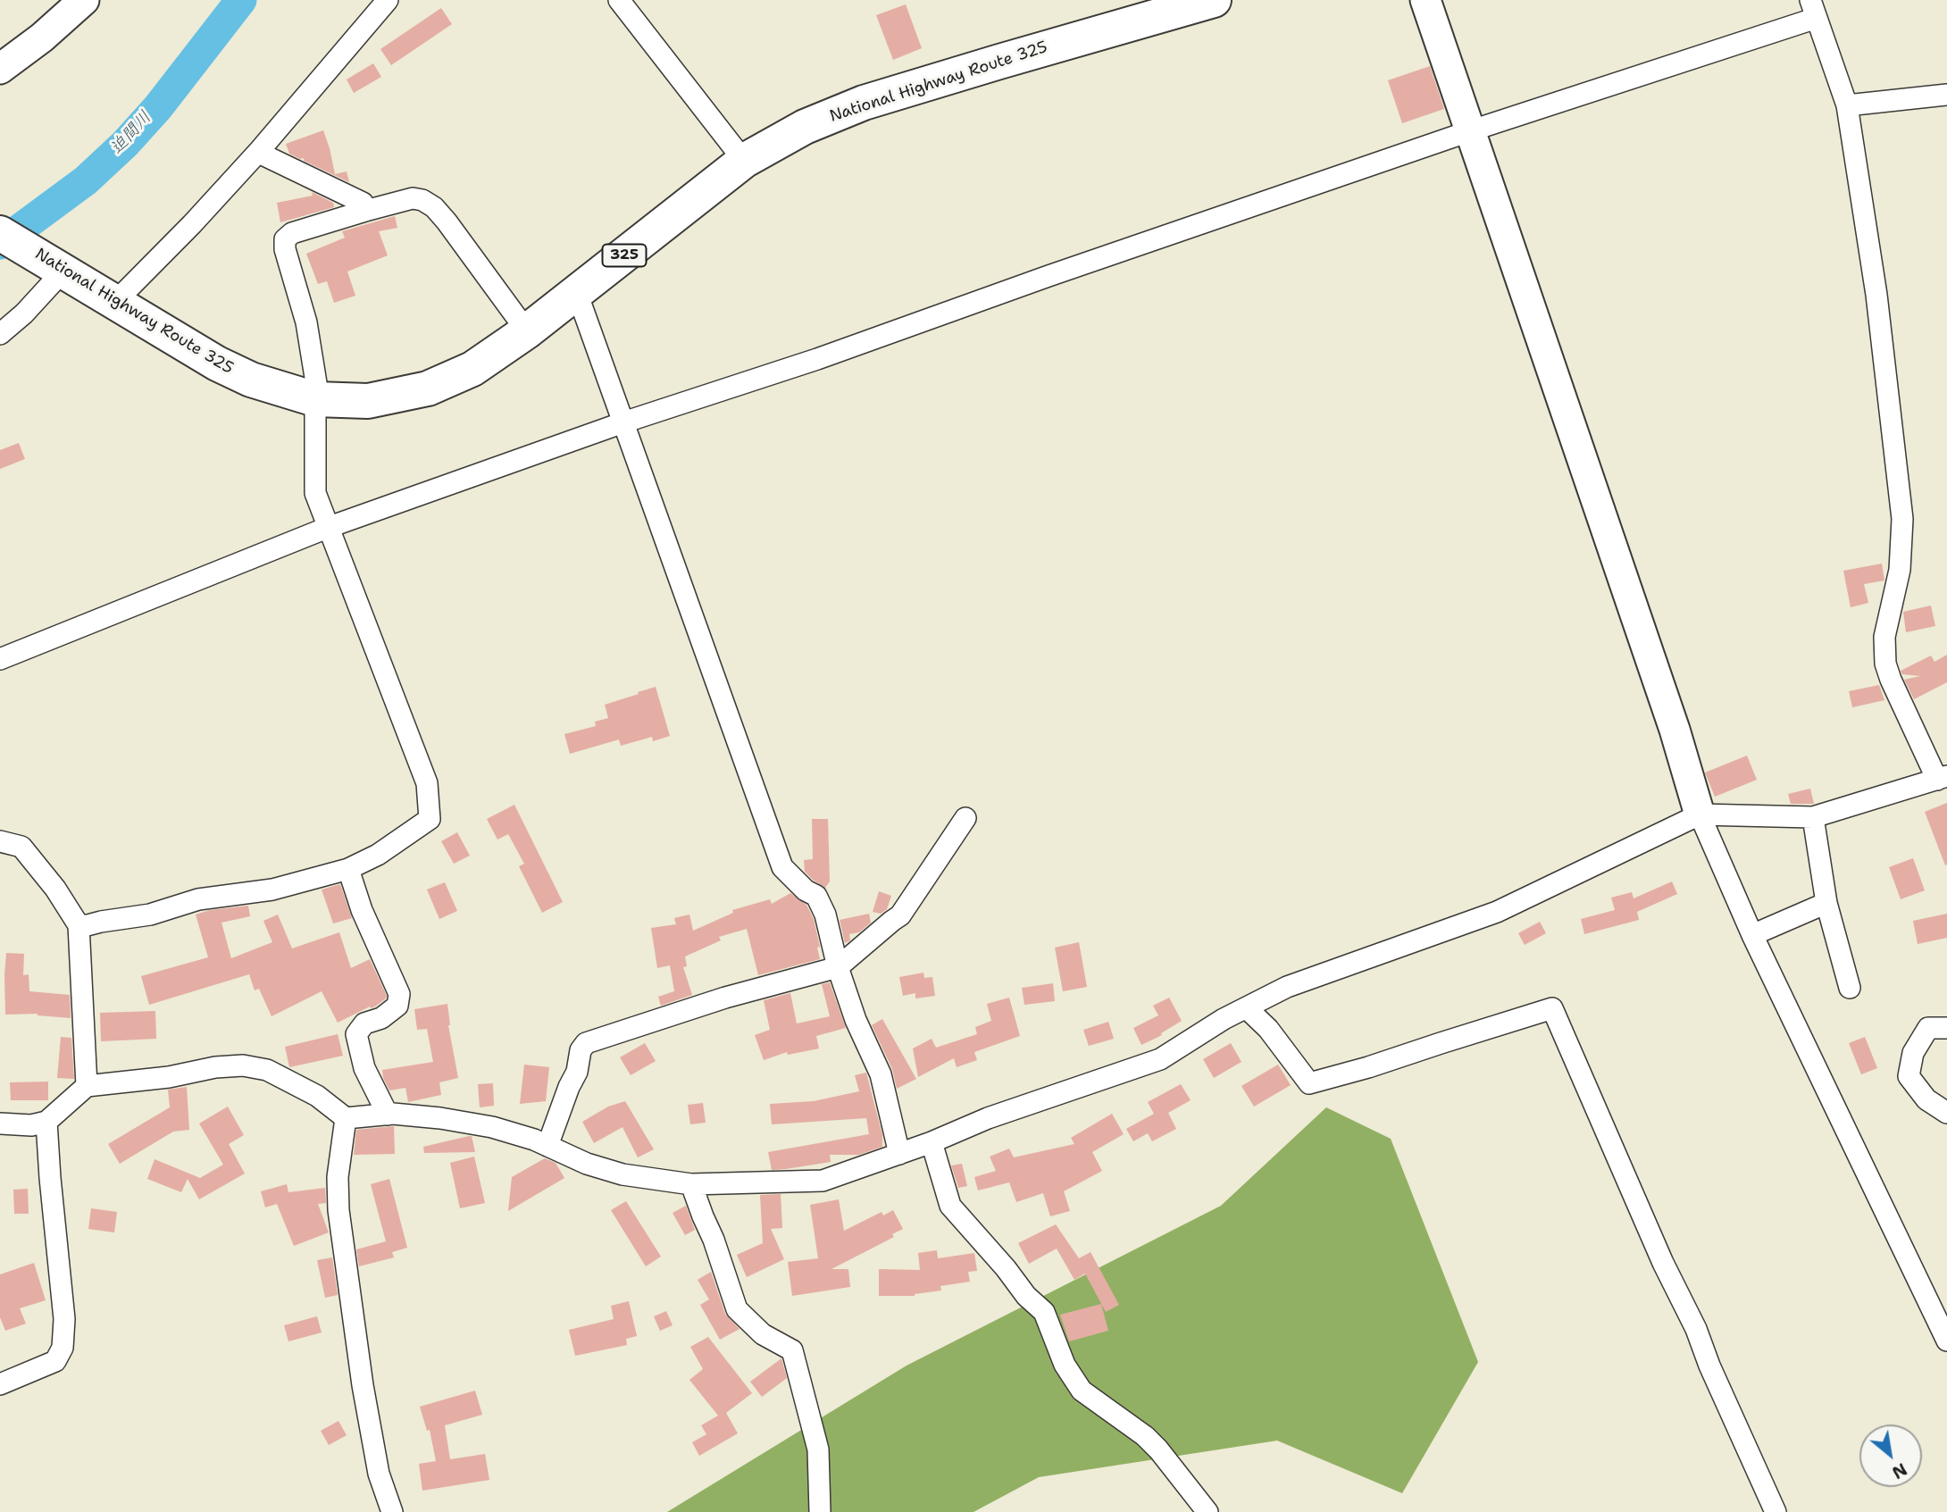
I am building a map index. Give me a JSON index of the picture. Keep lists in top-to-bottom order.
{
  "streets": {
    "highway": ["National Highway Route 325", "325"]
  },
  "water": ["迫間川"],
  "north": "bottom right"
}
